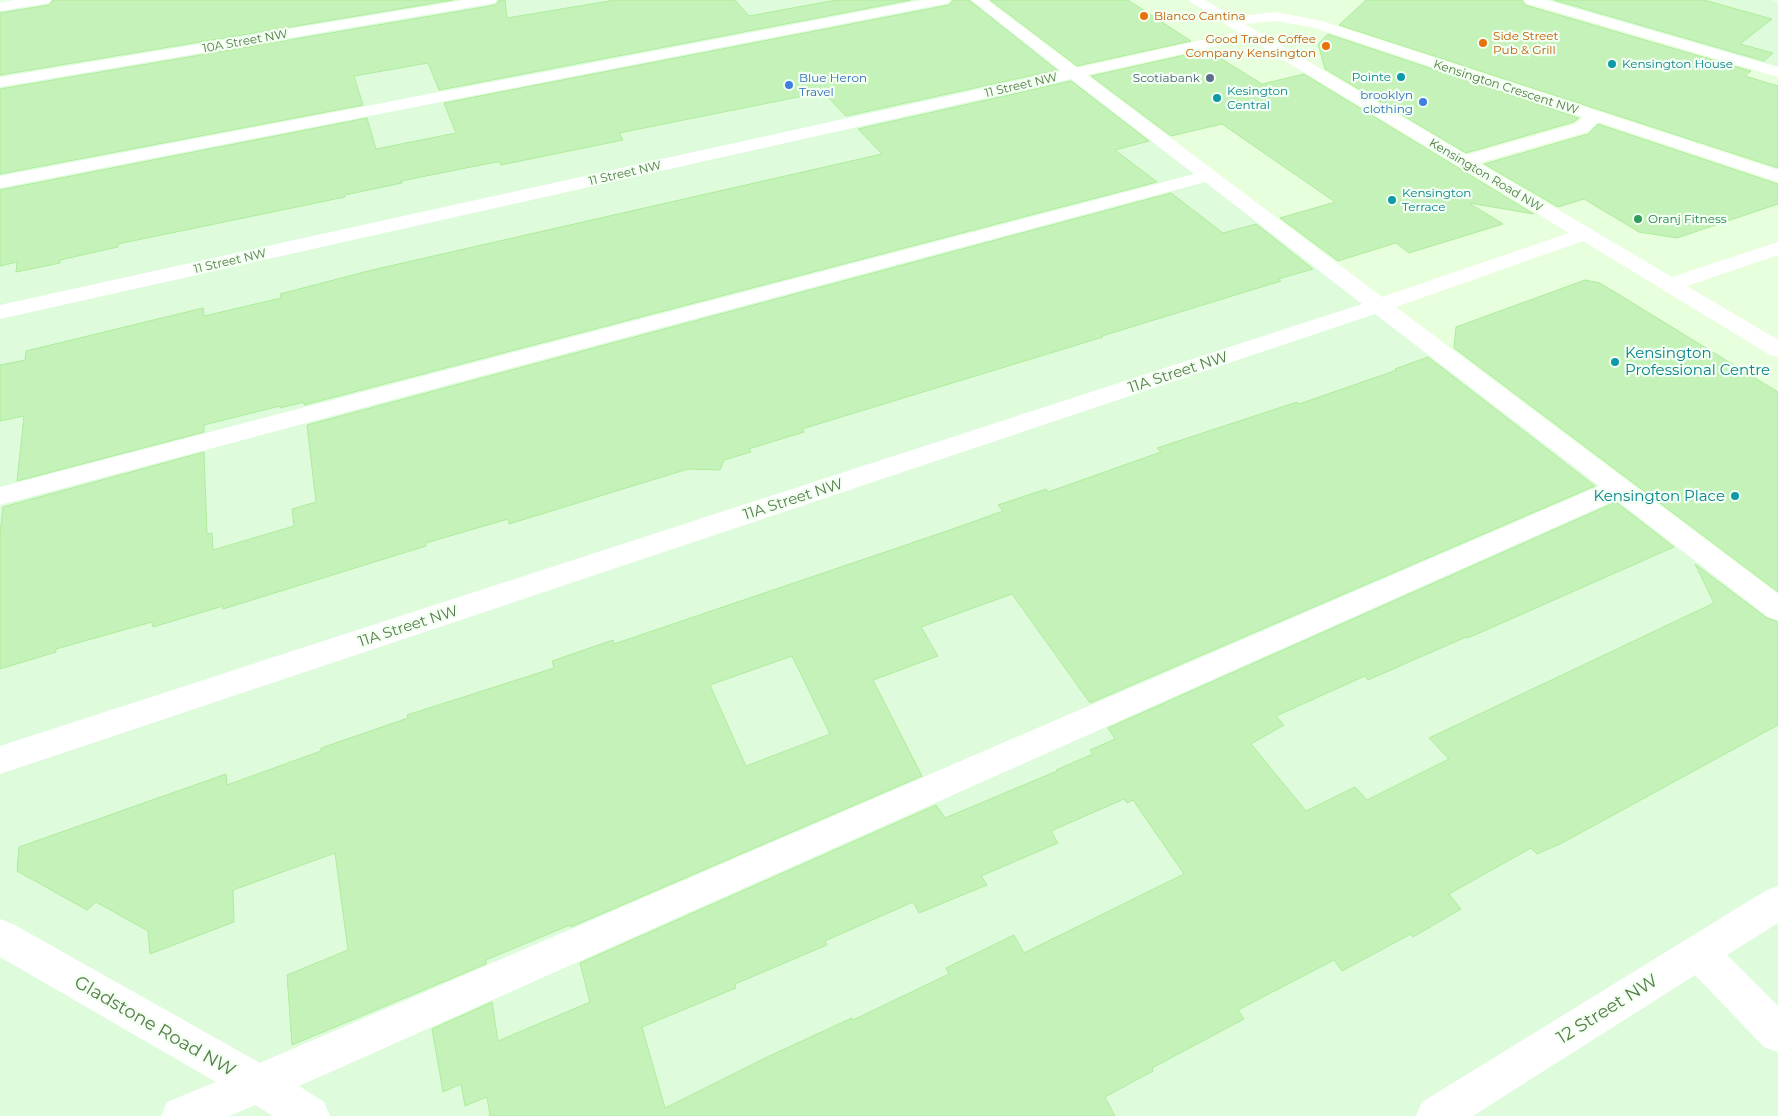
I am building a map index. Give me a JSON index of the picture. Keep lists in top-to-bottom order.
{
  "streets": {
    "street": [
      "10A Street NW",
      "11 Street NW",
      "Kensington Crescent NW",
      "Kensington Road NW",
      "11A Street NW",
      "12 Street NW",
      "Gladstone Road NW"
    ]
  },
  "crossings": [
    ["11 Street NW", "Kensington Road NW"],
    ["Kensington Crescent NW", "Kensington Road NW"],
    ["Kensington Road NW", "11A Street NW"]
  ],
  "places": [
    "Blanco Cantina",
    "Side Street Pub & Grill",
    "Good Trade Coffee Company Kensington",
    "Kensington House",
    "Pointe",
    "Scotiabank",
    "Blue Heron Travel",
    "Kesington Central",
    "brooklyn clothing",
    "Kensington Terrace",
    "Oranj Fitness",
    "Kensington Professional Centre",
    "Kensington Place"
  ]
}
